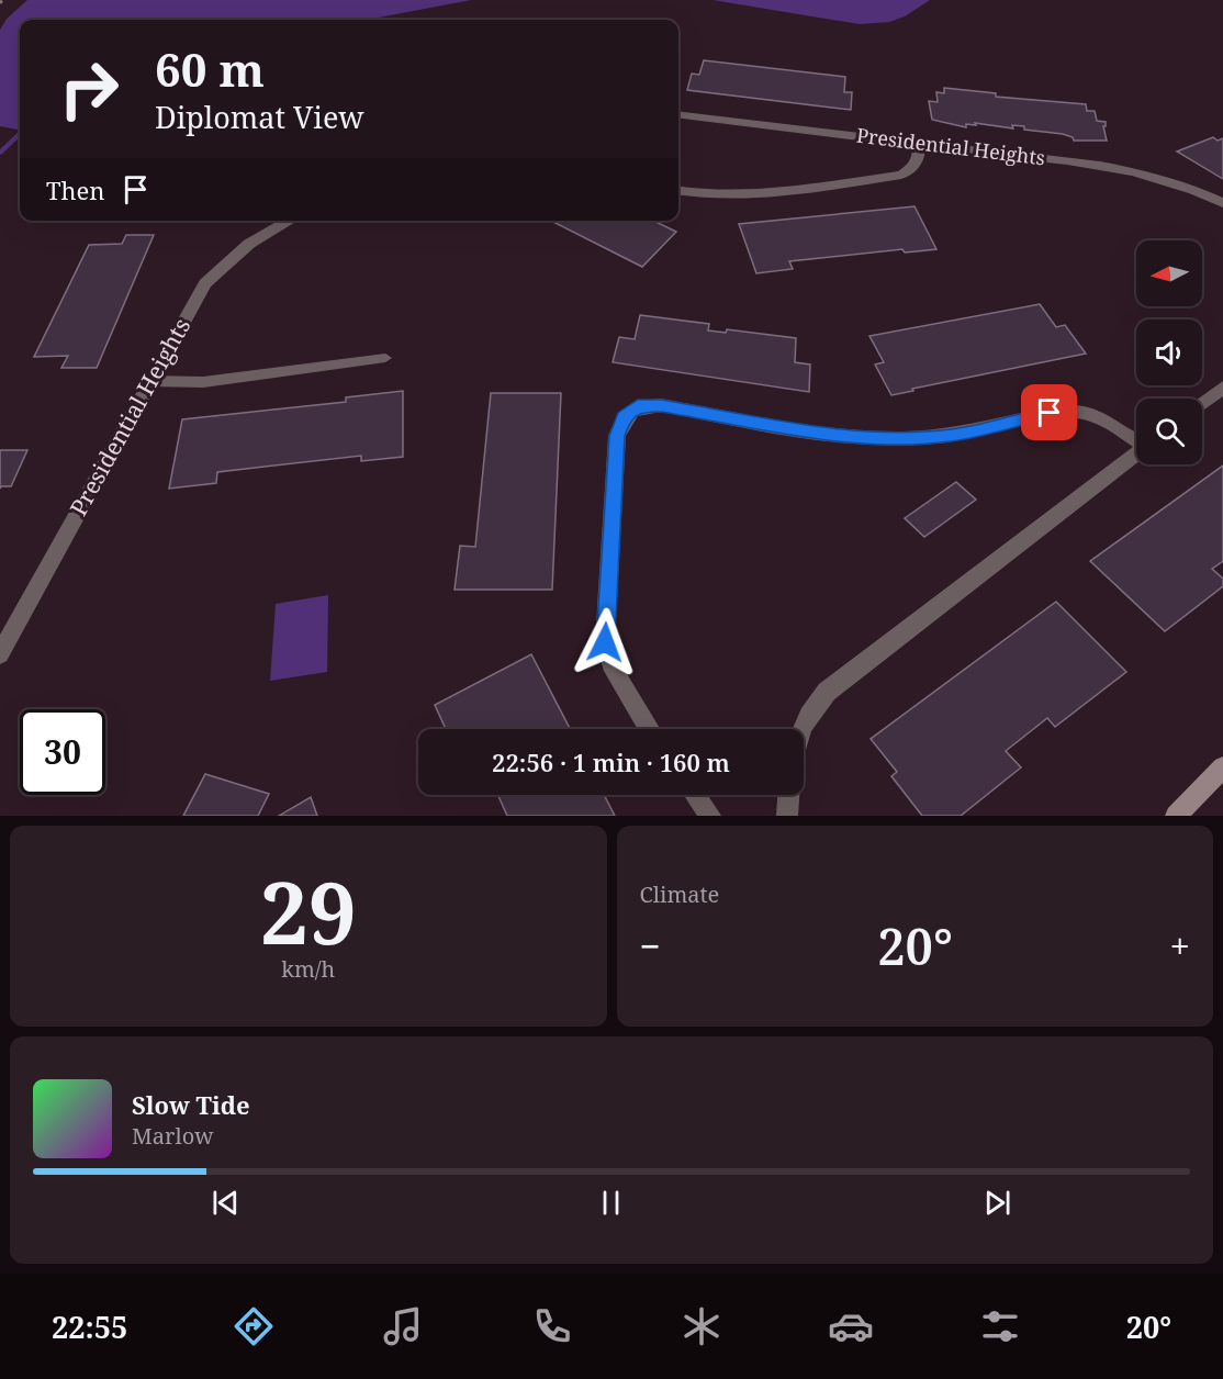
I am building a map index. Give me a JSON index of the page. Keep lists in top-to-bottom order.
{
  "streets": {
    "street": ["Presidential Heights"]
  },
  "north": "left",
  "page": {
    "turn": ["60 m", "Diplomat View"],
    "then": "Then",
    "limit": "30",
    "trip": "22:56 · 1 min · 160 m",
    "tile": [
      ["29", "km/h"],
      "Climate"
    ],
    "heat": ["−", "20°", "+"],
    "song": ["Slow Tide", "Marlow"],
    "tabs": ["22:55", "20°"]
  }
}
